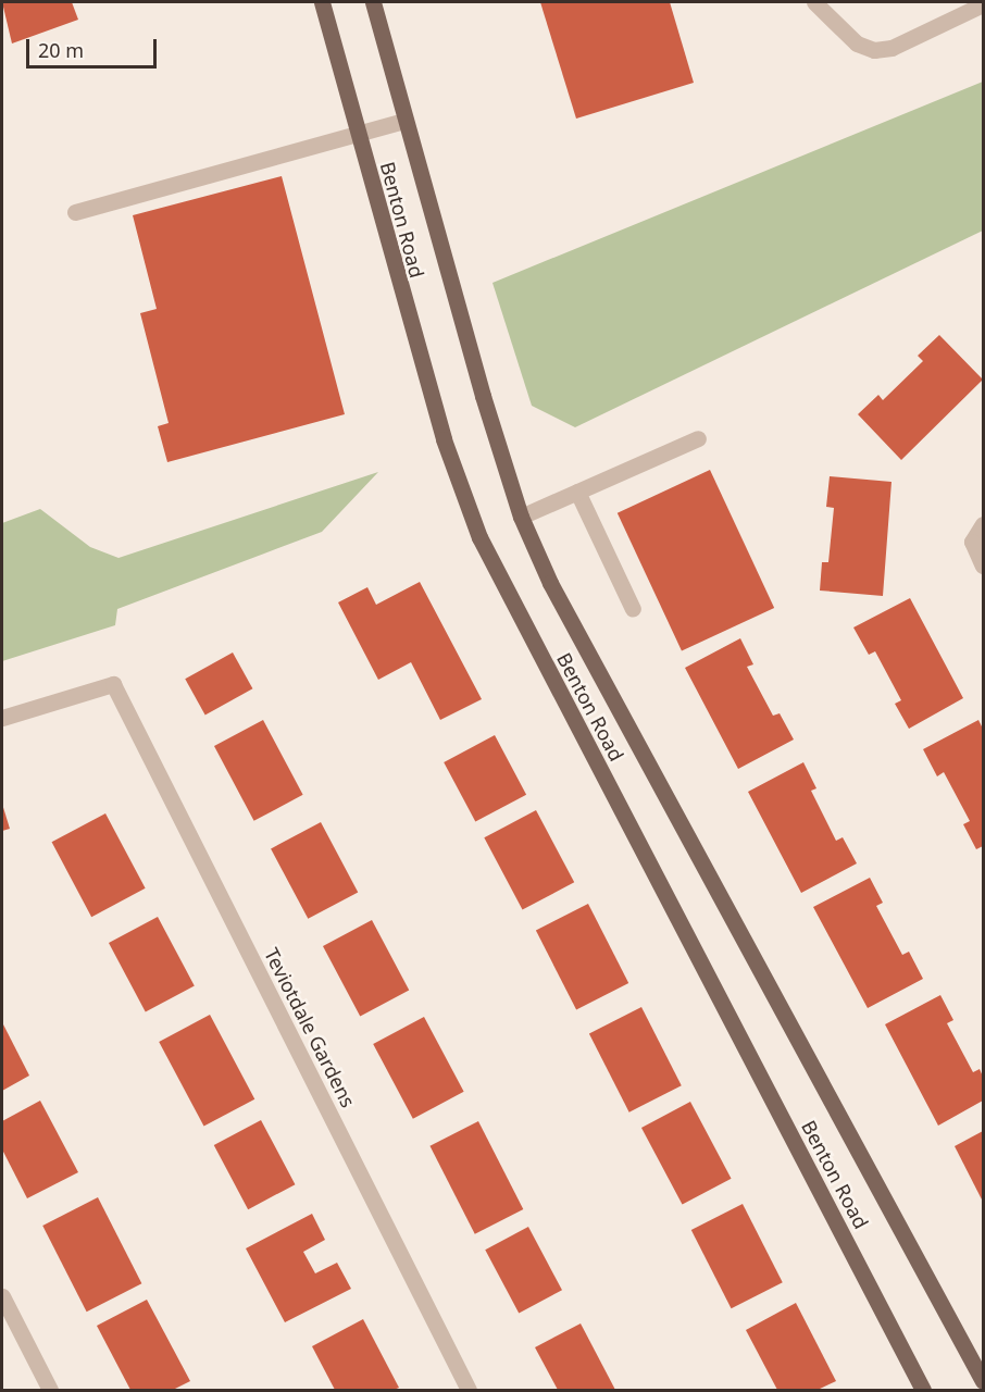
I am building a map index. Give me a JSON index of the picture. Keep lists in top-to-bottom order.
{
  "streets": {
    "main road": ["Benton Road"],
    "street": ["Teviotdale Gardens"]
  },
  "scale_bar": "20 m"
}
